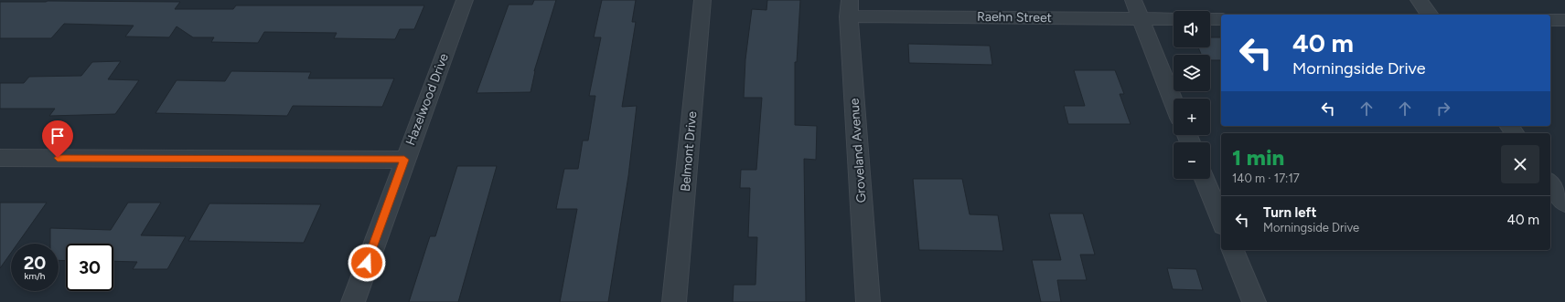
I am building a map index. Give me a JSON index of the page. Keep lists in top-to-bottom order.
{
  "streets": {
    "street": [
      "Raehn Street",
      "Hazelwood Drive",
      "Groveland Avenue",
      "Belmont Drive"
    ]
  },
  "crossings": [
    ["Raehn Street", "Groveland Avenue"]
  ],
  "page": {
    "map_buttons": ["+", "−"],
    "turn": ["40 m", "Morningside Drive"],
    "heading": ["1 min", "140 m · 17:17"],
    "list": [
      {
        "name": "Turn left",
        "note": "Morningside Drive",
        "value": "40 m"
      }
    ],
    "speed": "20 km/h",
    "limit": "30"
  }
}
